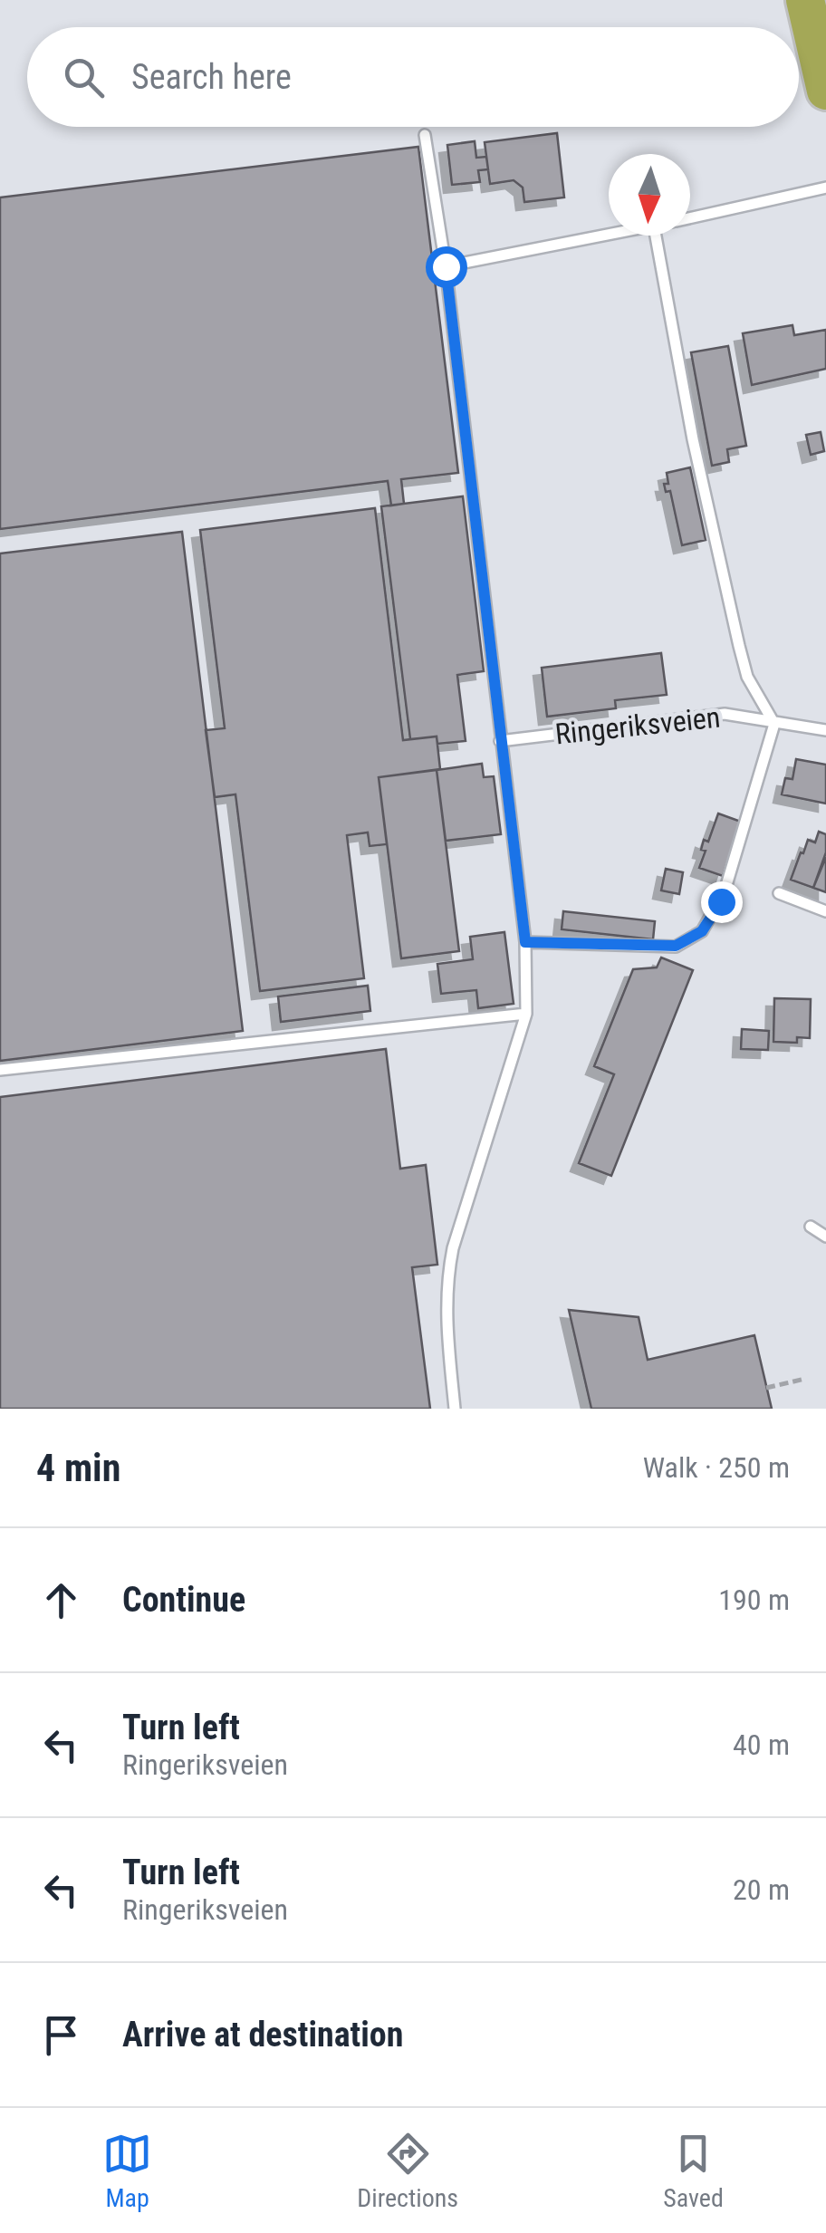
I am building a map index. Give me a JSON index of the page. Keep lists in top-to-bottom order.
{
  "streets": {
    "lane": ["Ringeriksveien"]
  },
  "north": "bottom",
  "page": {
    "search": "Search here",
    "heading": ["4 min", "Walk · 250 m"],
    "list": [
      ["Continue", "190 m"],
      ["Turn left", "Ringeriksveien", "40 m"],
      ["Turn left", "Ringeriksveien", "20 m"],
      "Arrive at destination"
    ],
    "nav": ["Map", "Directions", "Saved"]
  }
}
